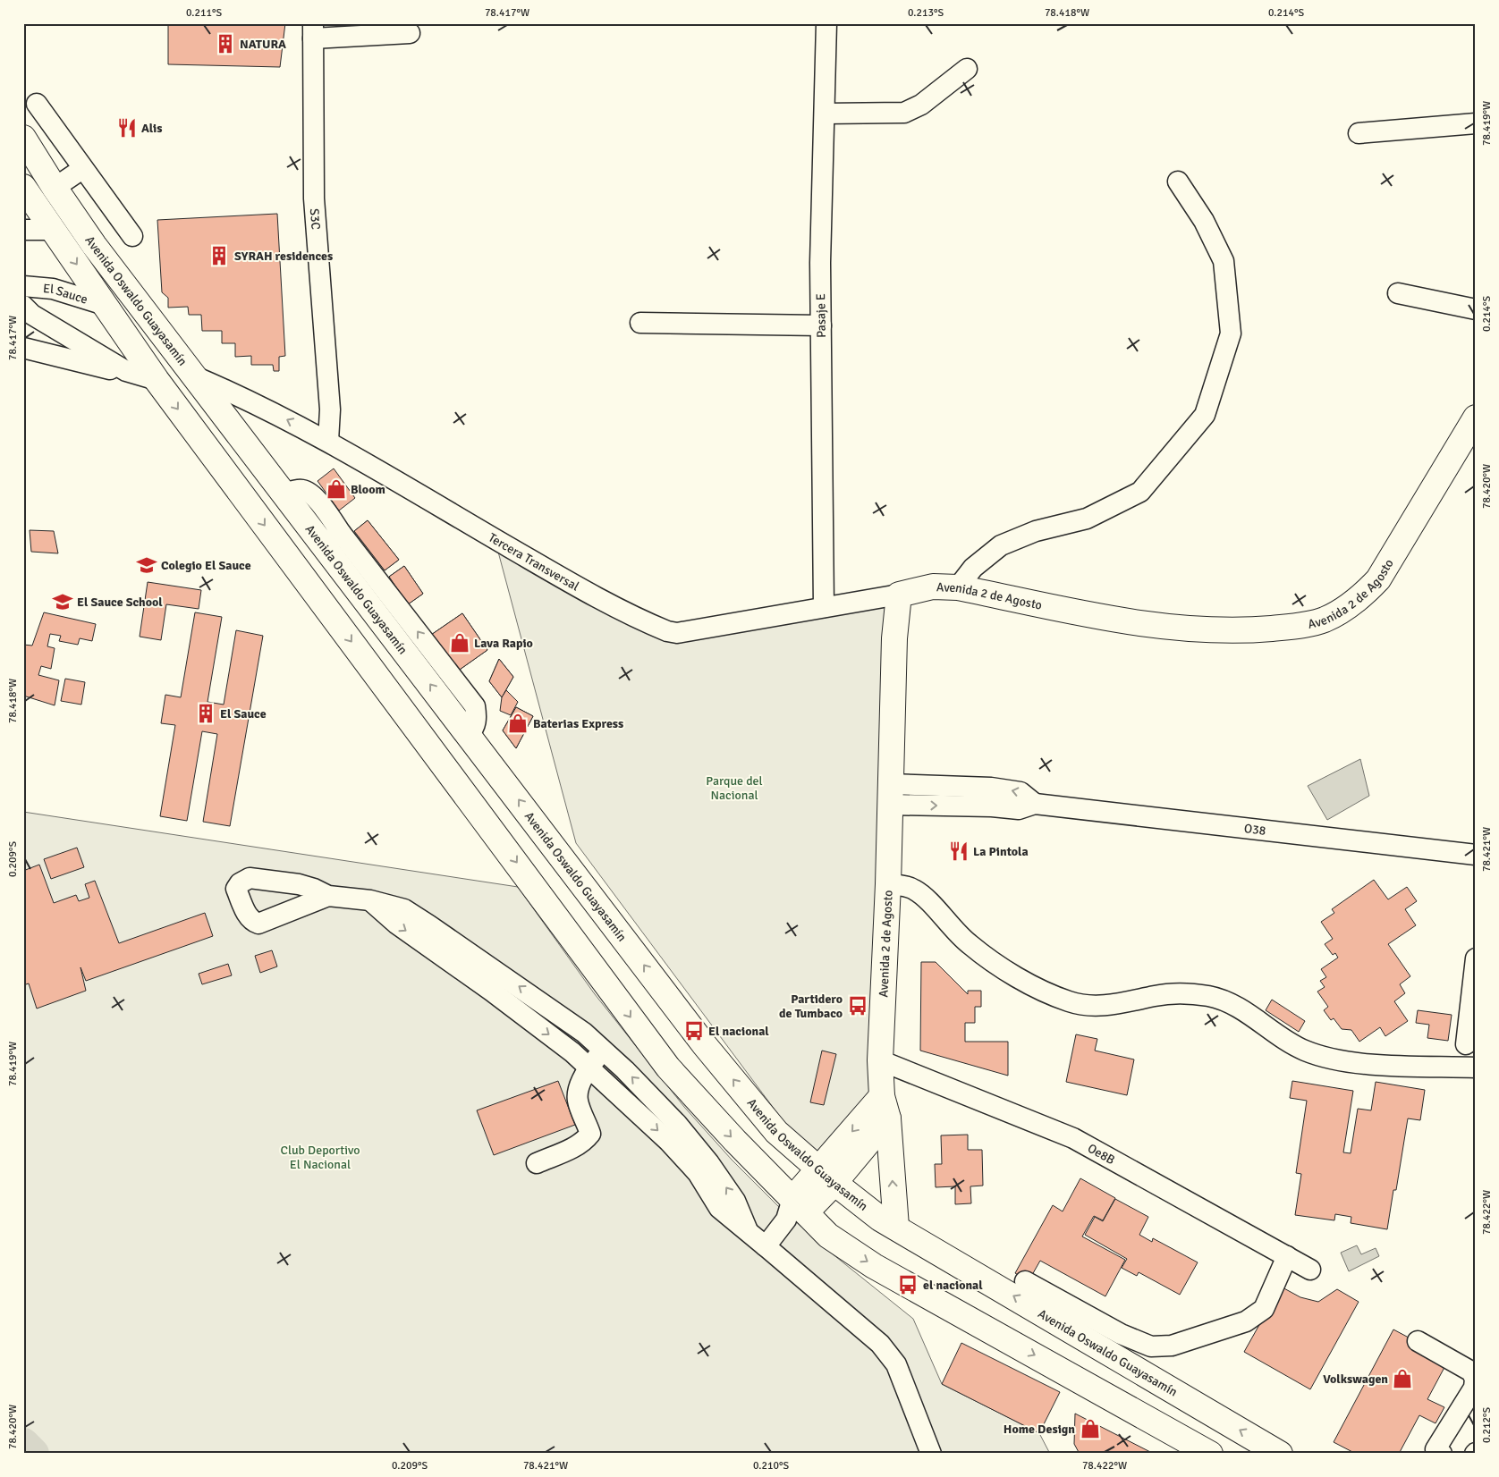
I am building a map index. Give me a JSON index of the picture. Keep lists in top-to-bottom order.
{
  "streets": {
    "main road": ["Avenida Oswaldo Guayasamín", "Avenida 2 de Agosto"],
    "street": [
      "S3C",
      "El Sauce",
      "Pasaje E",
      "Tercera Transversal",
      "O38",
      "Oe8B"
    ]
  },
  "crossings": [
    ["S3C", "Tercera Transversal"],
    ["Avenida Oswaldo Guayasamín", "Tercera Transversal"],
    ["Avenida Oswaldo Guayasamín", "Avenida 2 de Agosto"],
    ["Pasaje E", "Tercera Transversal"],
    ["Tercera Transversal", "Avenida 2 de Agosto"],
    ["Avenida 2 de Agosto", "O38"],
    ["Avenida 2 de Agosto", "Oe8B"]
  ],
  "parks": ["Parque del Nacional", "Club Deportivo El Nacional"],
  "places": {
    "building": ["NATURA", "SYRAH residences", "El Sauce"],
    "restaurant": ["Alis", "La Pintola"],
    "shop": [
      "Bloom",
      "Lava Rapio",
      "Baterias Express",
      "Volkswagen",
      "Home Design"
    ],
    "school or university": ["Colegio El Sauce", "El Sauce School"],
    "bus stop": ["Partidero de Tumbaco", "El nacional", "el nacional"]
  },
  "coordinates": [
    "0.211°S",
    "78.417°W",
    "0.213°S",
    "78.418°W",
    "0.214°S",
    "78.419°W",
    "78.420°W",
    "78.421°W",
    "0.209°S",
    "78.422°W",
    "0.212°S",
    "0.210°S"
  ]
}
